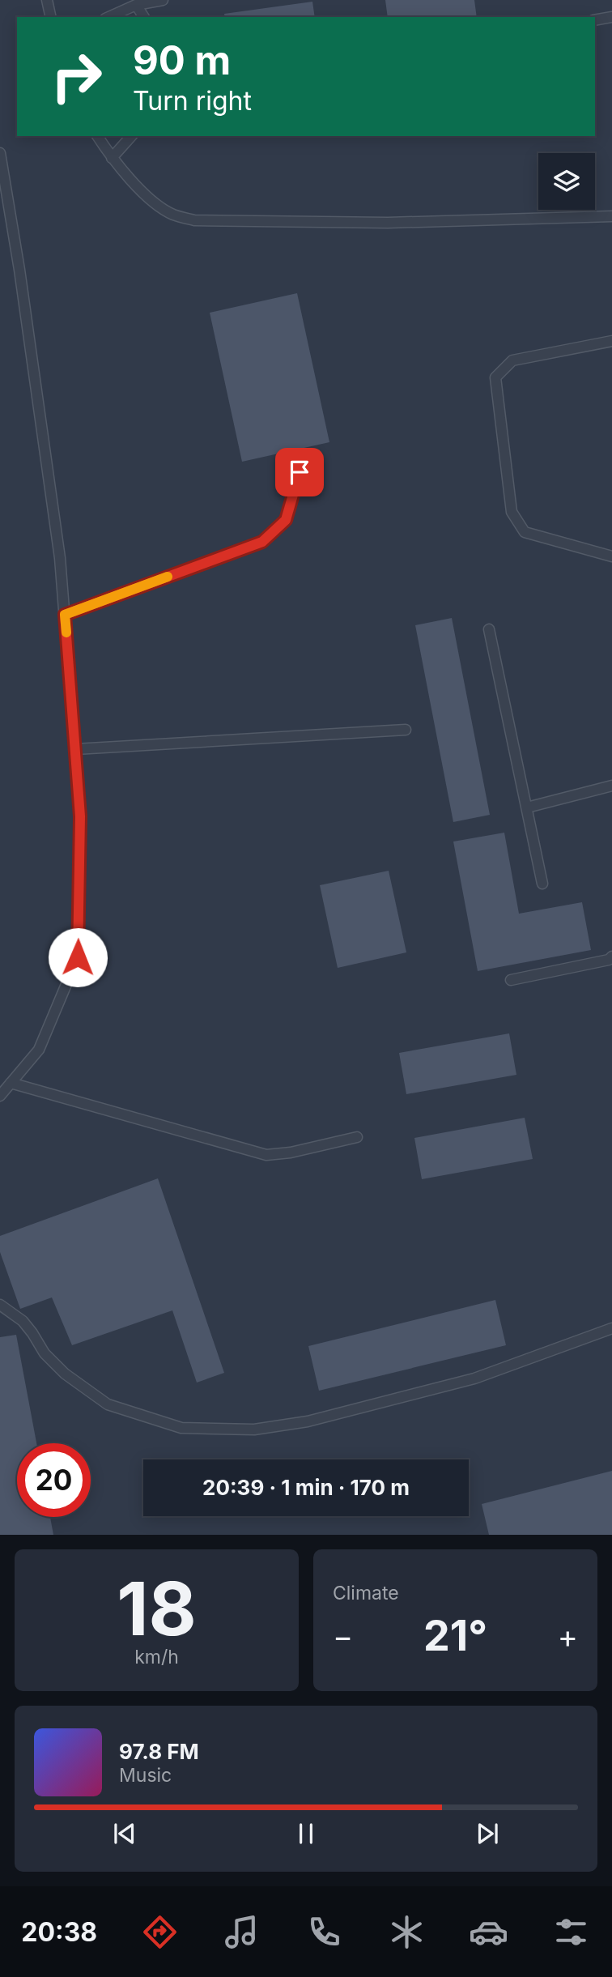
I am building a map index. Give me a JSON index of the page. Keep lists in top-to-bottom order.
{
  "page": {
    "turn": ["90 m", "Turn right"],
    "limit": "20",
    "trip": "20:39 · 1 min · 170 m",
    "tile": [
      ["18", "km/h"],
      "Climate"
    ],
    "heat": ["−", "21°", "+"],
    "song": ["97.8 FM", "Music"],
    "tabs": "20:38"
  }
}
